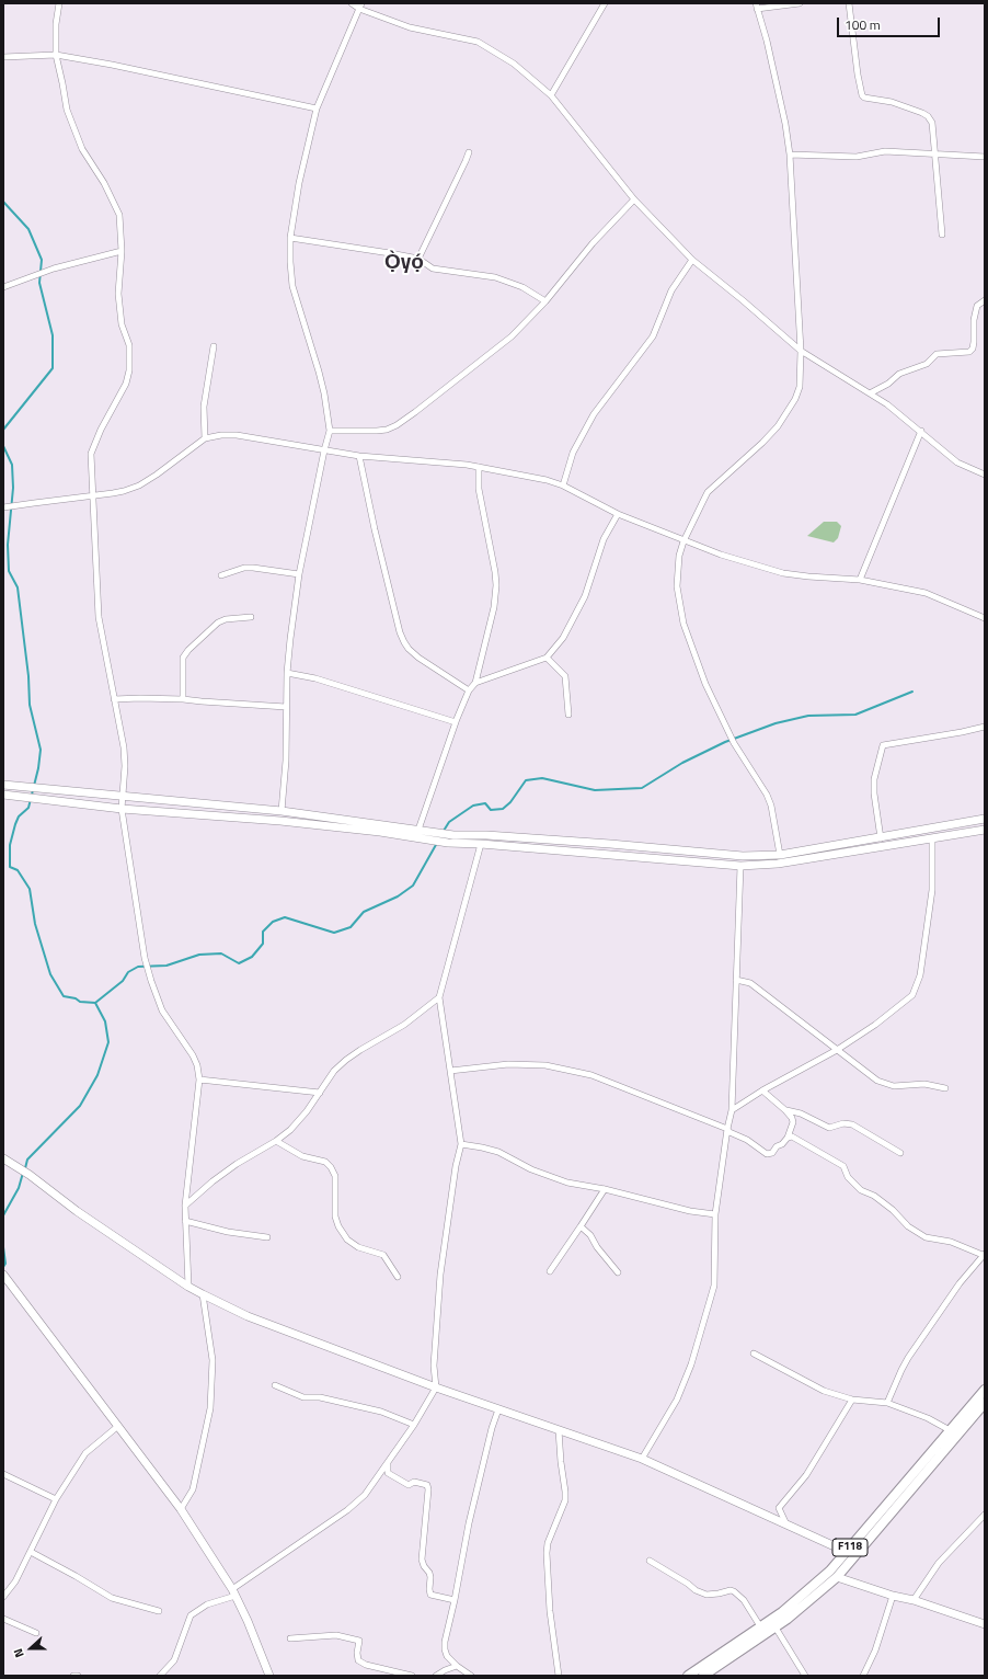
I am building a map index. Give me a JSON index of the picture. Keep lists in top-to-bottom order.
{
  "streets": {
    "main road": ["F118"]
  },
  "districts": ["Ọ̀yọ́"],
  "scale_bar": "100 m",
  "north": "left"
}
